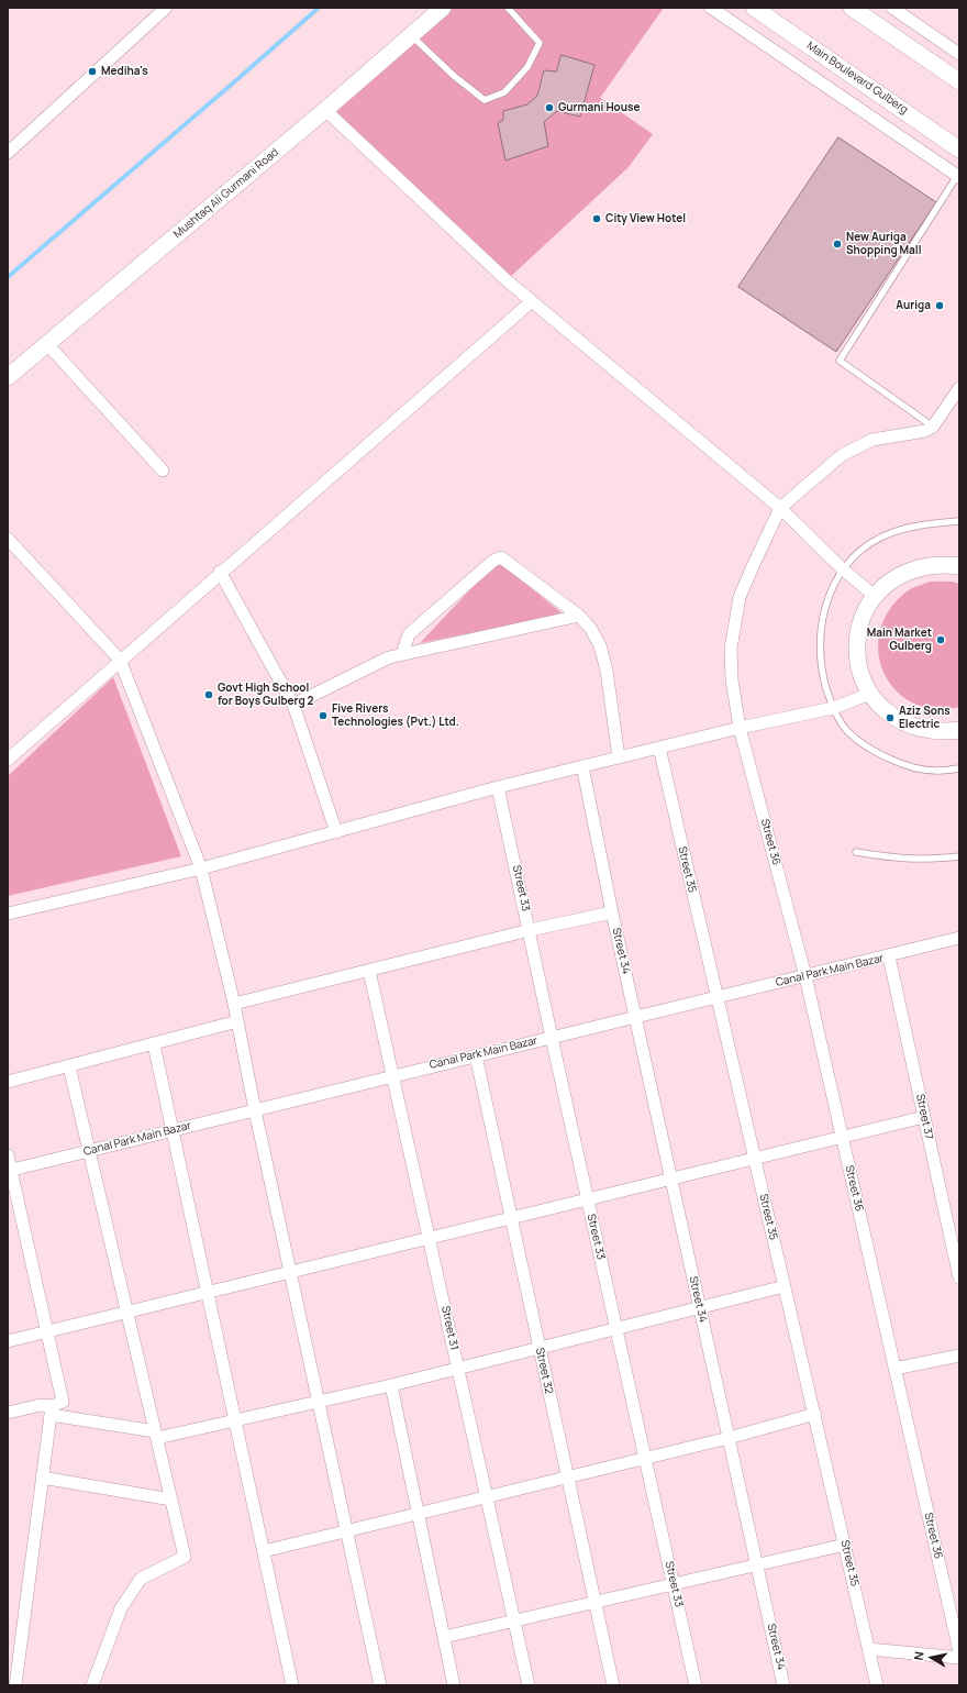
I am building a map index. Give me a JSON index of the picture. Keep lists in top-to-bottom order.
{
  "streets": {
    "street": [
      "Main Boulevard Gulberg",
      "Mushtaq Ali Gurmani Road",
      "Street 36",
      "Street 35",
      "Street 33",
      "Street 34",
      "Canal Park Main Bazar",
      "Street 37",
      "Street 31",
      "Street 32"
    ]
  },
  "crossings": [
    ["Street 36", "Canal Park Main Bazar"],
    ["Street 35", "Canal Park Main Bazar"],
    ["Street 33", "Canal Park Main Bazar"],
    ["Street 34", "Canal Park Main Bazar"],
    ["Canal Park Main Bazar", "Street 37"],
    ["Canal Park Main Bazar", "Street 31"],
    ["Canal Park Main Bazar", "Street 32"]
  ],
  "places": [
    "Mediha's",
    "Gurmani House",
    "City View Hotel",
    "New Auriga Shopping Mall",
    "Auriga",
    "Main Market Gulberg",
    "Govt High School for Boys Gulberg 2",
    "Five Rivers Technologies (Pvt.) Ltd.",
    "Aziz Sons Electric"
  ],
  "north": "left"
}
